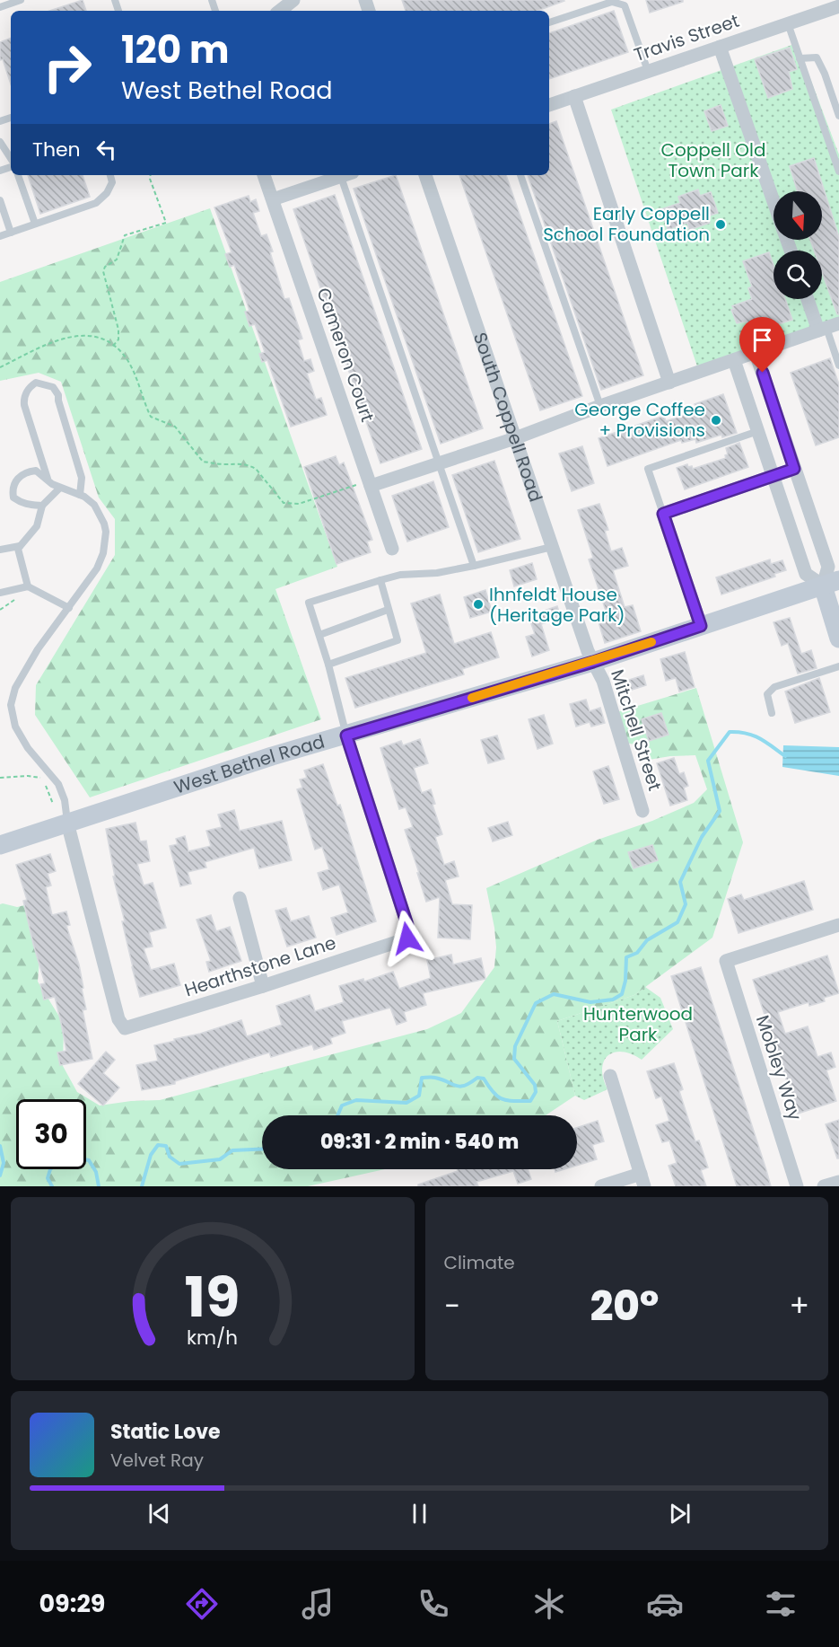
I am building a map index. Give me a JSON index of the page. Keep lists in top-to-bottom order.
{
  "streets": {
    "main road": ["West Bethel Road"],
    "street": [
      "Travis Street",
      "Cameron Court",
      "South Coppell Road",
      "Mitchell Street",
      "Hearthstone Lane",
      "Mobley Way"
    ]
  },
  "crossings": [
    ["South Coppell Road", "Mitchell Street"],
    ["South Coppell Road", "West Bethel Road"],
    ["Mitchell Street", "West Bethel Road"],
    ["West Bethel Road", "Hearthstone Lane"]
  ],
  "parks": ["Coppell Old Town Park", "Hunterwood Park"],
  "places": ["Early Coppell School Foundation", "George Coffee + Provisions", "Ihnfeldt House (Heritage Park)"],
  "north": "bottom",
  "page": {
    "turn": ["120 m", "West Bethel Road"],
    "then": "Then",
    "limit": "30",
    "trip": "09:31 · 2 min · 540 m",
    "tile": "Climate",
    "heat": ["−", "20°", "+"],
    "song": ["Static Love", "Velvet Ray"],
    "tabs": "09:29",
    "gauge": ["19", "km/h"]
  }
}
